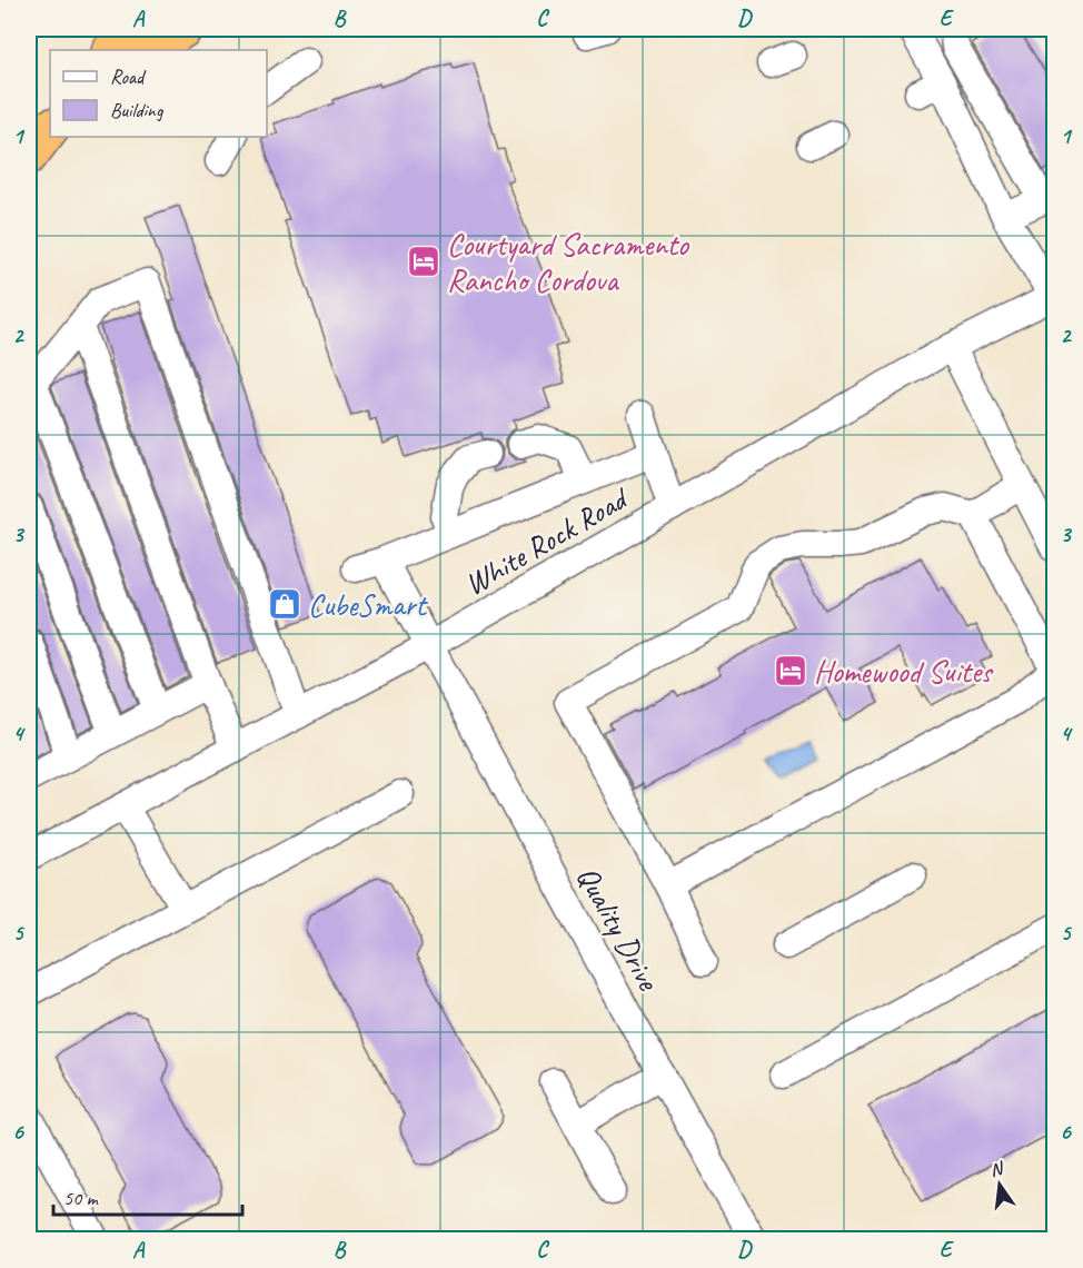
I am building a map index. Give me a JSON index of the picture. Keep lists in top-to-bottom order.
{
  "streets": {
    "street": ["White Rock Road", "Quality Drive"]
  },
  "crossings": [
    ["White Rock Road", "Quality Drive"]
  ],
  "places": {
    "hotel": ["Courtyard Sacramento Rancho Cordova", "Homewood Suites"],
    "shop": ["CubeSmart"]
  },
  "legend": ["Road", "Building"],
  "scale_bar": "50 m",
  "north": "top",
  "grid": {
    "columns": [
      "A",
      "B",
      "C",
      "D",
      "E"
    ],
    "rows": [
      "1",
      "2",
      "3",
      "4",
      "5",
      "6"
    ]
  }
}
